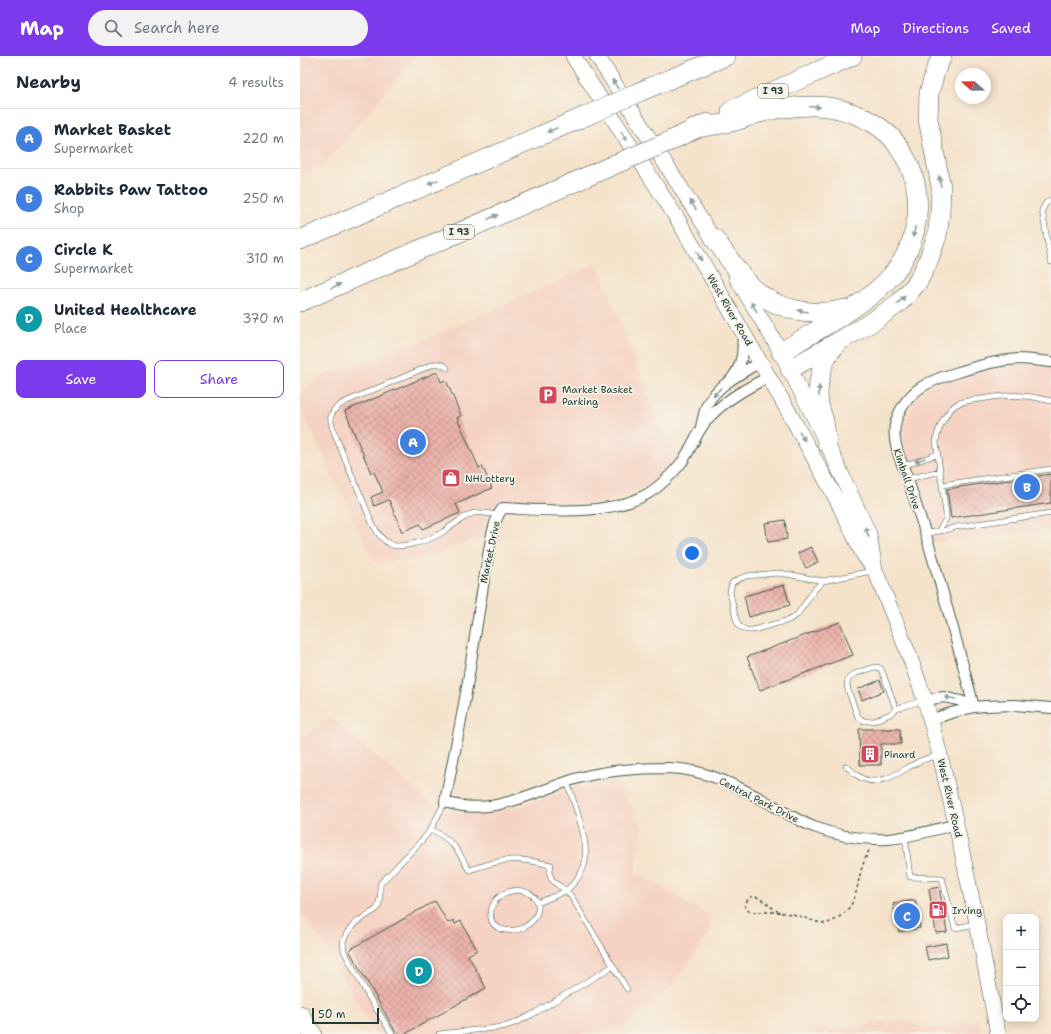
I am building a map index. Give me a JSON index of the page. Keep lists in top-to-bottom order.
{
  "streets": {
    "highway": ["I 93"],
    "main road": ["West River Road"],
    "street": ["Kimball Drive", "Market Drive", "Central Park Drive"]
  },
  "crossings": [
    ["West River Road", "Market Drive"],
    ["West River Road", "Central Park Drive"],
    ["Market Drive", "Central Park Drive"]
  ],
  "places": {
    "parking": ["Market Basket Parking"],
    "shop": ["NHLottery"],
    "building": ["Pinard"],
    "fuel station": ["Irving"]
  },
  "scale_bar": "50 m",
  "north": "left",
  "page": {
    "header": "Map",
    "search": "Search here",
    "nav": ["Map", "Directions", "Saved"],
    "heading": ["Nearby", "4 results"],
    "list": [
      {
        "mark": "A",
        "name": "Market Basket",
        "note": "Supermarket",
        "value": "220 m"
      },
      {
        "mark": "B",
        "name": "Rabbits Paw Tattoo",
        "note": "Shop",
        "value": "250 m"
      },
      {
        "mark": "C",
        "name": "Circle K",
        "note": "Supermarket",
        "value": "310 m"
      },
      {
        "mark": "D",
        "name": "United Healthcare",
        "note": "Place",
        "value": "370 m"
      }
    ],
    "buttons": ["Save", "Share"],
    "pins": [
      "A",
      "B",
      "C",
      "D"
    ],
    "map_buttons": ["+", "−"],
    "scale": "50 m"
  }
}
